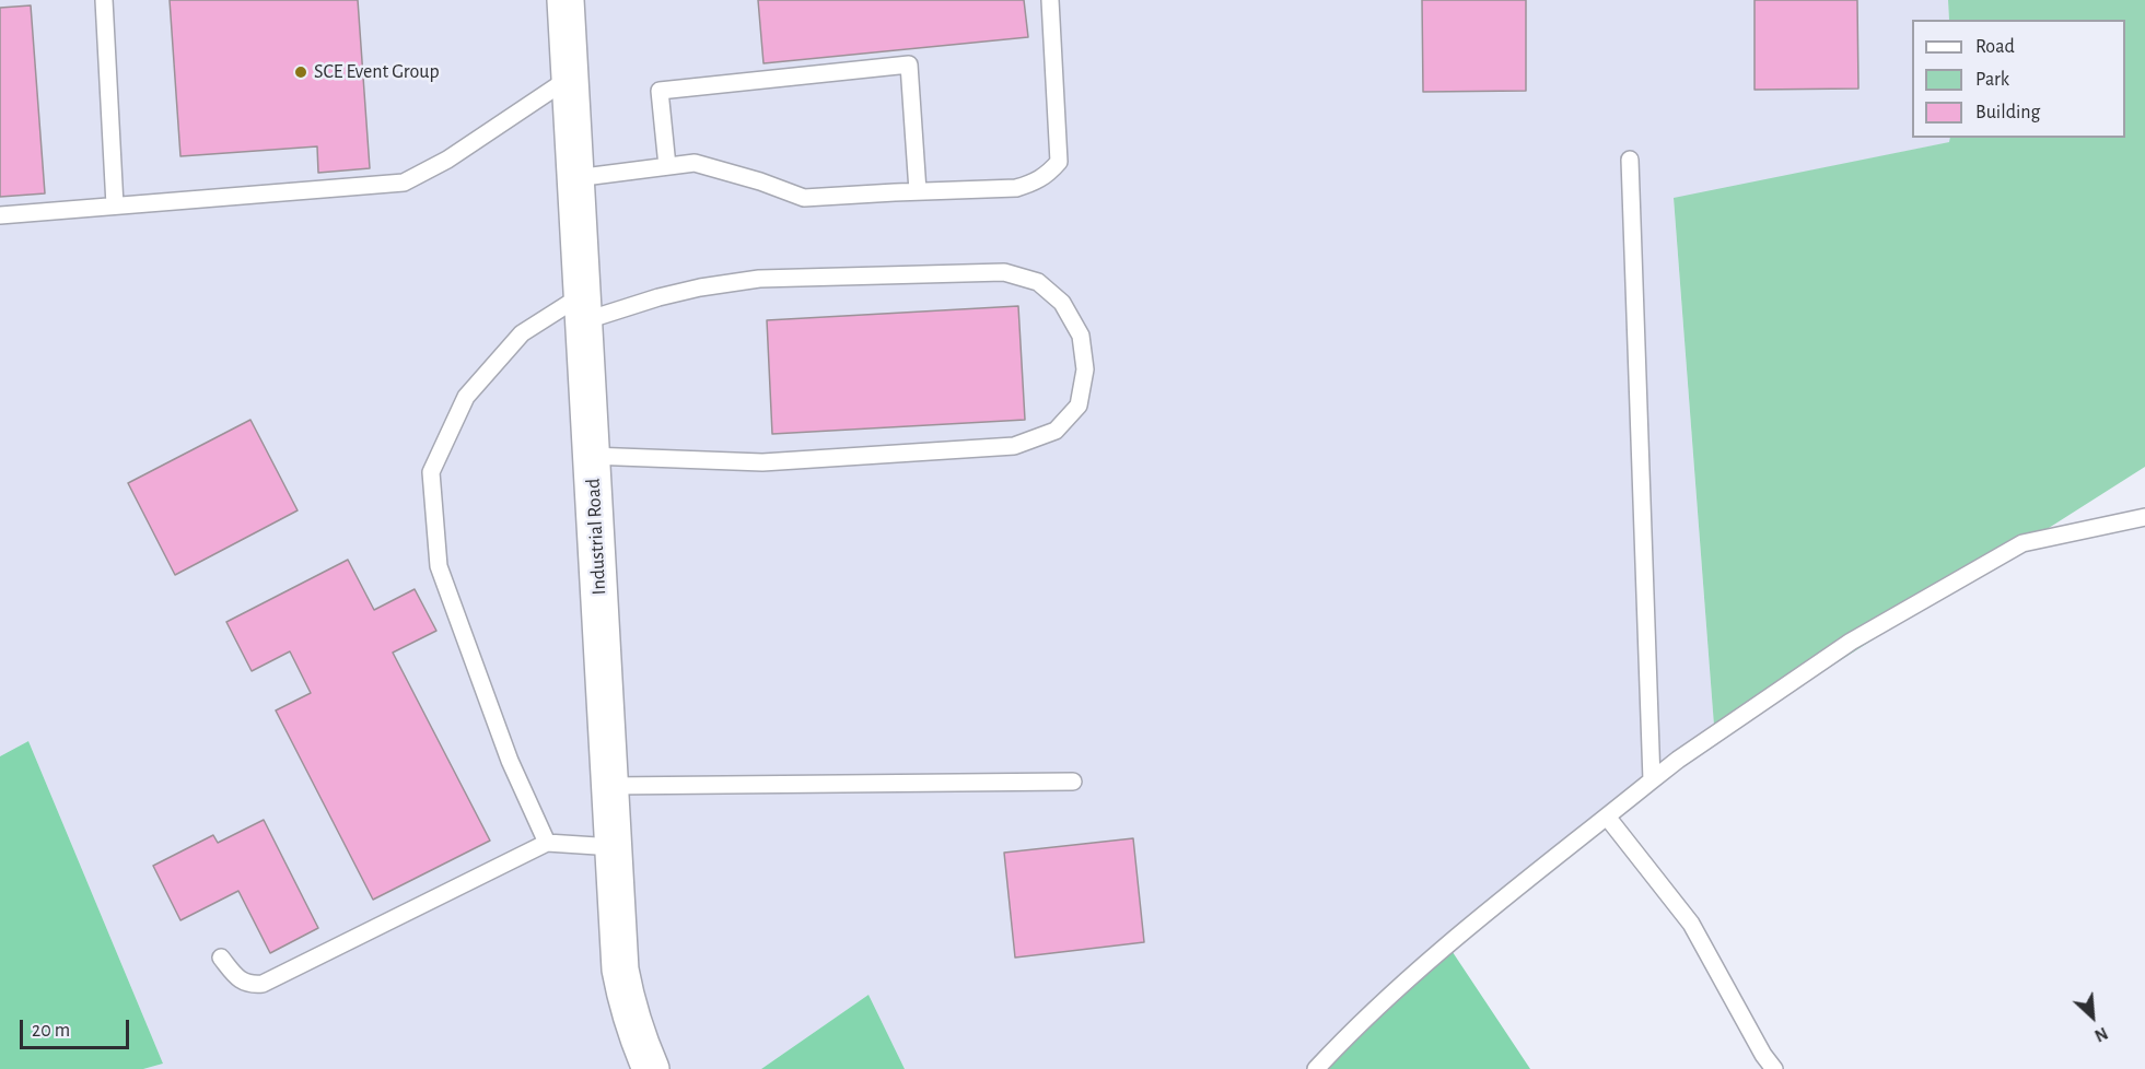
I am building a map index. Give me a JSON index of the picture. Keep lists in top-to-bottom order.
{
  "streets": {
    "street": ["Industrial Road"]
  },
  "places": ["SCE Event Group"],
  "legend": ["Road", "Park", "Building"],
  "scale_bar": "20 m",
  "north": "bottom right"
}
